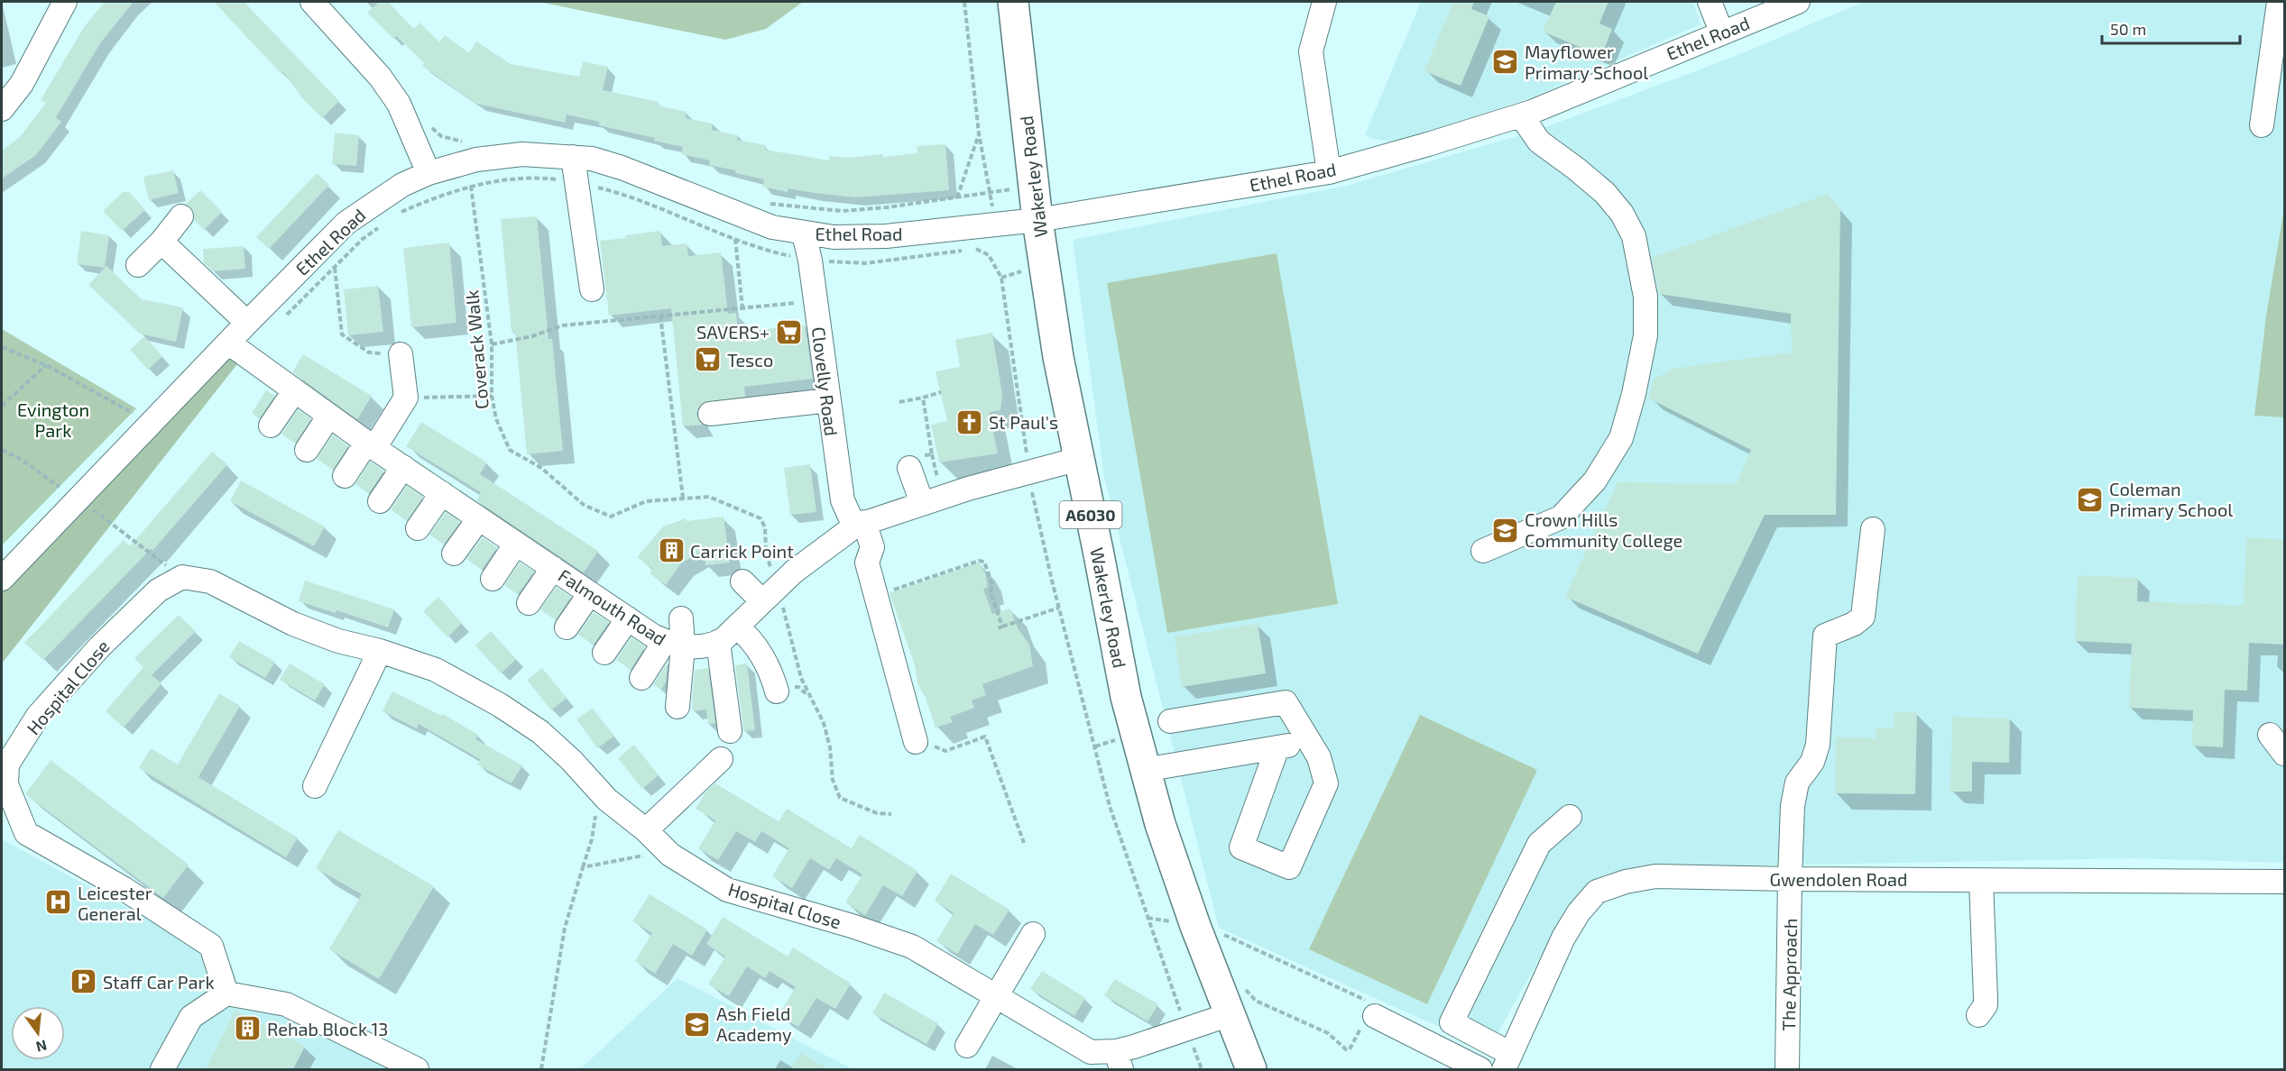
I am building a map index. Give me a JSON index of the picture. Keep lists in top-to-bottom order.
{
  "streets": {
    "highway": ["Wakerley Road", "A6030"],
    "street": [
      "Ethel Road",
      "Clovelly Road",
      "Falmouth Road",
      "Hospital Close",
      "Gwendolen Road",
      "The Approach"
    ],
    "path": ["Coverack Walk"]
  },
  "crossings": [
    ["Ethel Road", "Wakerley Road"],
    ["Ethel Road", "Clovelly Road"],
    ["Ethel Road", "Falmouth Road"],
    ["Wakerley Road", "Falmouth Road"],
    ["Wakerley Road", "Hospital Close"],
    ["Coverack Walk", "Falmouth Road"],
    ["Clovelly Road", "Falmouth Road"],
    ["Gwendolen Road", "The Approach"]
  ],
  "parks": ["Evington Park"],
  "places": {
    "school or university": [
      "Mayflower Primary School",
      "Coleman Primary School",
      "Crown Hills Community College",
      "Ash Field Academy"
    ],
    "supermarket": ["SAVERS+", "Tesco"],
    "church": ["St Paul's"],
    "building": ["Carrick Point", "Rehab Block 13"],
    "hospital": ["Leicester General"],
    "parking": ["Staff Car Park"]
  },
  "scale_bar": "50 m",
  "north": "bottom"
}
